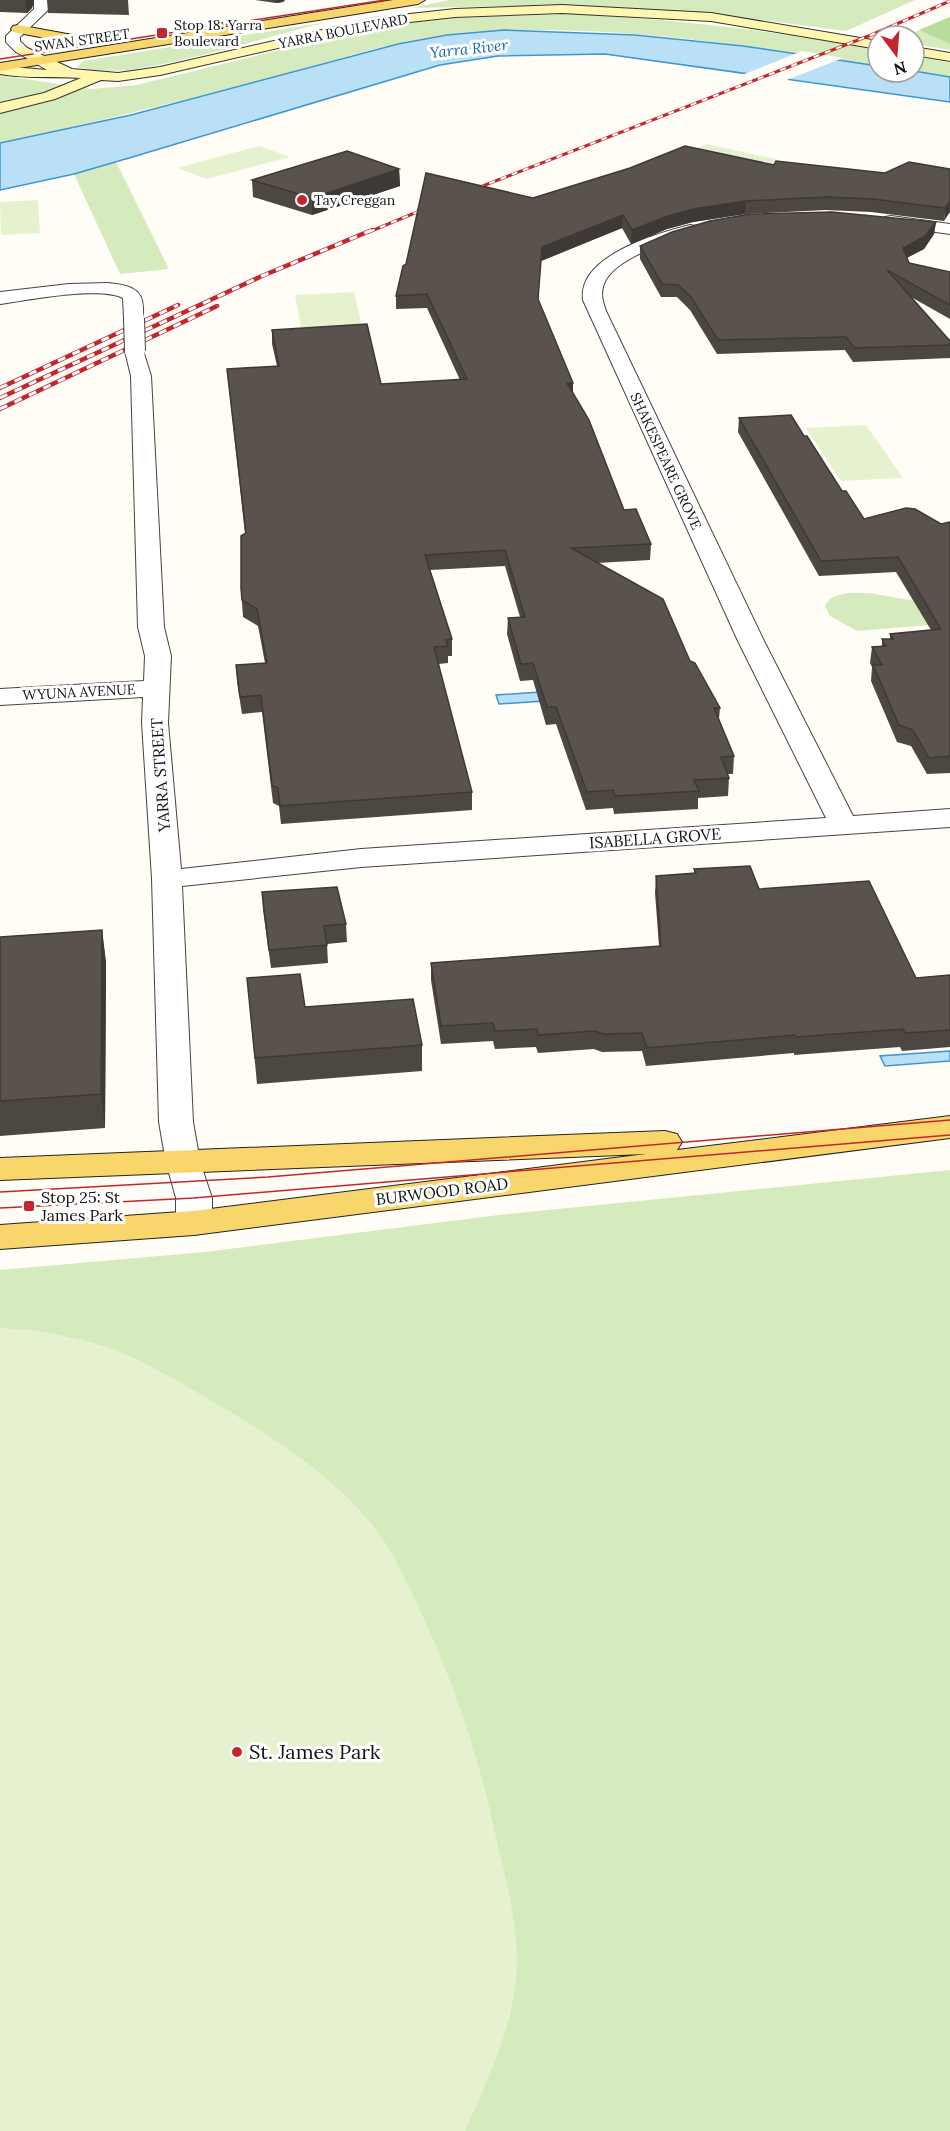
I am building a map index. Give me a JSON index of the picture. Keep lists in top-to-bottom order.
{
  "streets": {
    "main road": ["YARRA BOULEVARD", "SWAN STREET", "BURWOOD ROAD"],
    "street": [
      "SHAKESPEARE GROVE",
      "WYUNA AVENUE",
      "YARRA STREET",
      "ISABELLA GROVE"
    ]
  },
  "crossings": [
    ["YARRA BOULEVARD", "SWAN STREET"],
    ["SHAKESPEARE GROVE", "ISABELLA GROVE"],
    ["WYUNA AVENUE", "YARRA STREET"],
    ["YARRA STREET", "ISABELLA GROVE"],
    ["YARRA STREET", "BURWOOD ROAD"]
  ],
  "water": ["Yarra River"],
  "places": {
    "transit": ["Stop 18: Yarra Boulevard", "Stop 25: St James Park"],
    "other": ["Tay Creggan", "St. James Park"]
  },
  "north": "bottom"
}
